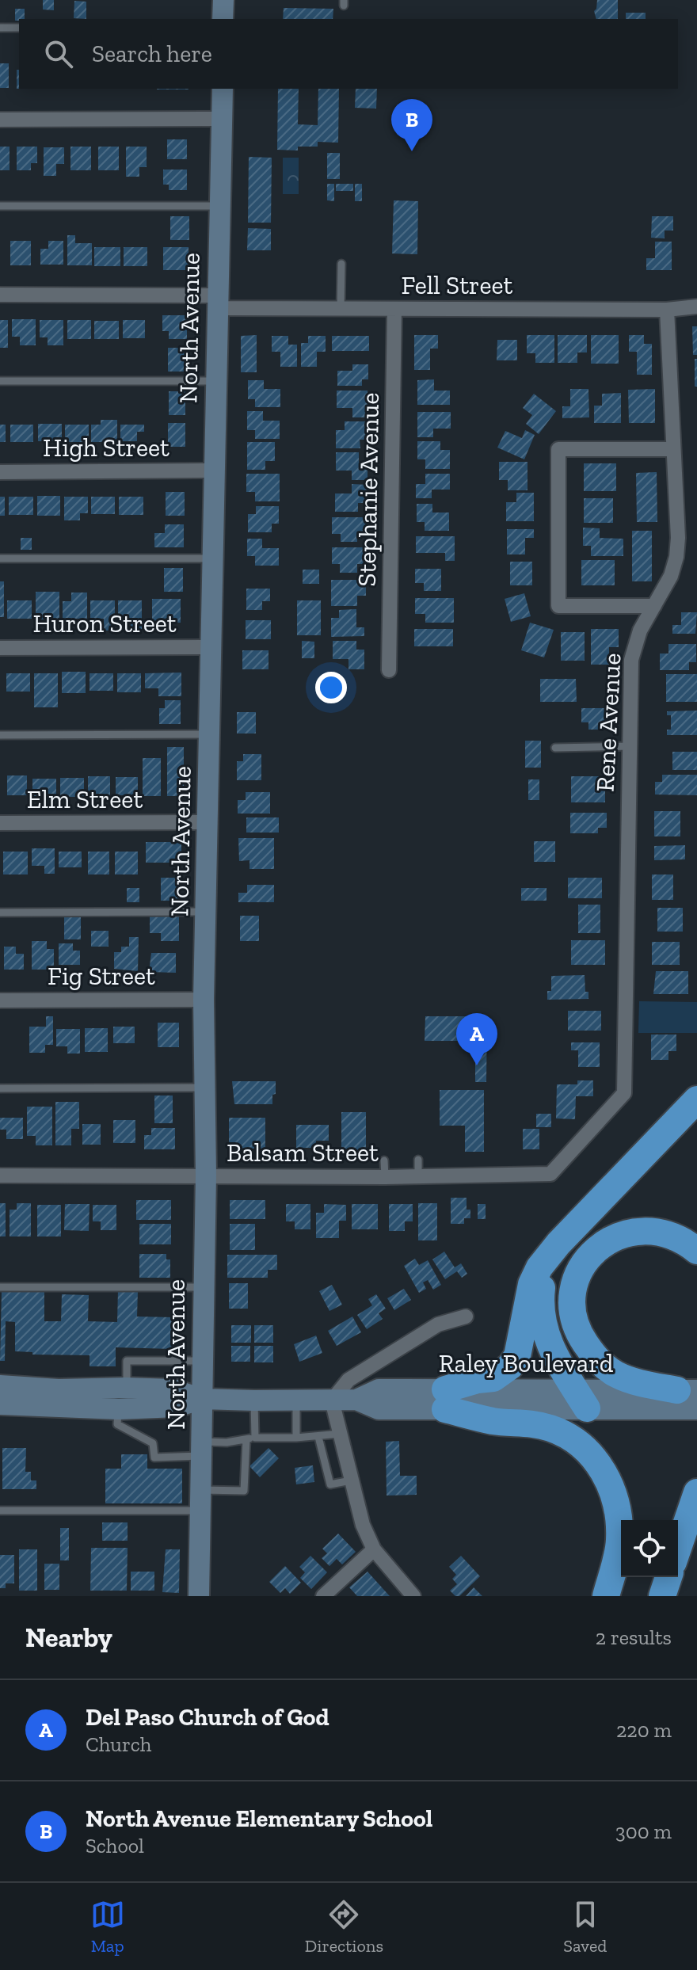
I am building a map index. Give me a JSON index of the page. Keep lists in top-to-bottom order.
{
  "streets": {
    "street": [
      "Fell Street",
      "North Avenue",
      "High Street",
      "Stephanie Avenue",
      "Huron Street",
      "Rene Avenue",
      "Elm Street",
      "Fig Street",
      "Balsam Street",
      "Raley Boulevard"
    ]
  },
  "crossings": [
    ["Fell Street", "North Avenue"],
    ["Fell Street", "Stephanie Avenue"],
    ["Fell Street", "Rene Avenue"],
    ["North Avenue", "High Street"],
    ["North Avenue", "Huron Street"],
    ["North Avenue", "Elm Street"],
    ["North Avenue", "Fig Street"],
    ["North Avenue", "Balsam Street"],
    ["North Avenue", "Raley Boulevard"],
    ["Rene Avenue", "Balsam Street"]
  ],
  "page": {
    "search": "Search here",
    "pins": ["B", "A"],
    "heading": ["Nearby", "2 results"],
    "list": [
      {
        "mark": "A",
        "name": "Del Paso Church of God",
        "note": "Church",
        "value": "220 m"
      },
      {
        "mark": "B",
        "name": "North Avenue Elementary School",
        "note": "School",
        "value": "300 m"
      }
    ],
    "nav": ["Map", "Directions", "Saved"]
  }
}
